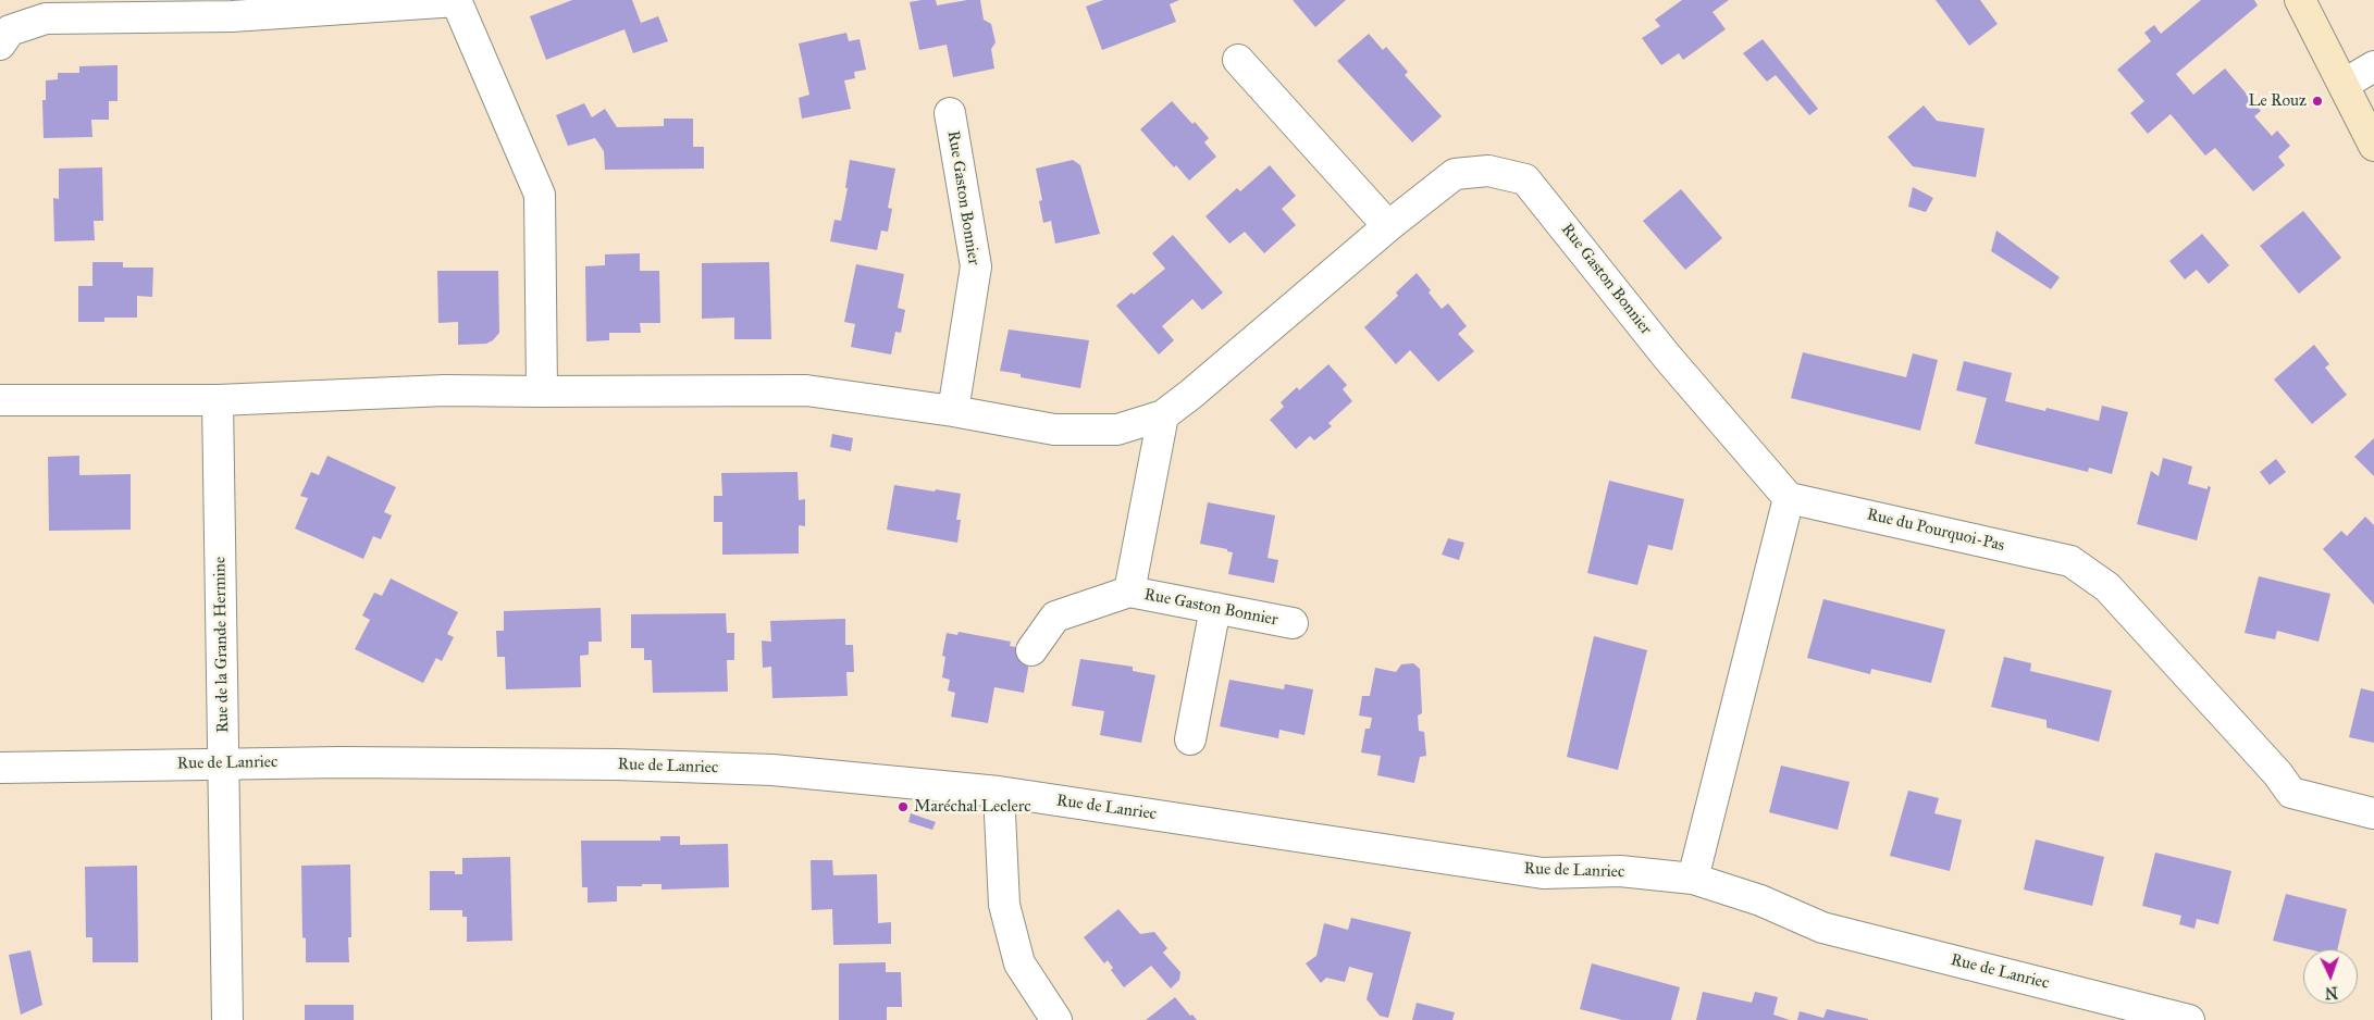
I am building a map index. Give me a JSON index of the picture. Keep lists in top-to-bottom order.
{
  "streets": {
    "street": [
      "Rue Gaston Bonnier",
      "Rue du Pourquoi-Pas",
      "Rue de la Grande Hermine",
      "Rue de Lanriec"
    ]
  },
  "crossings": [
    ["Rue Gaston Bonnier", "Rue du Pourquoi-Pas"],
    ["Rue Gaston Bonnier", "Rue de la Grande Hermine"],
    ["Rue de la Grande Hermine", "Rue de Lanriec"]
  ],
  "places": ["Le Rouz", "Maréchal Leclerc"],
  "north": "bottom"
}
